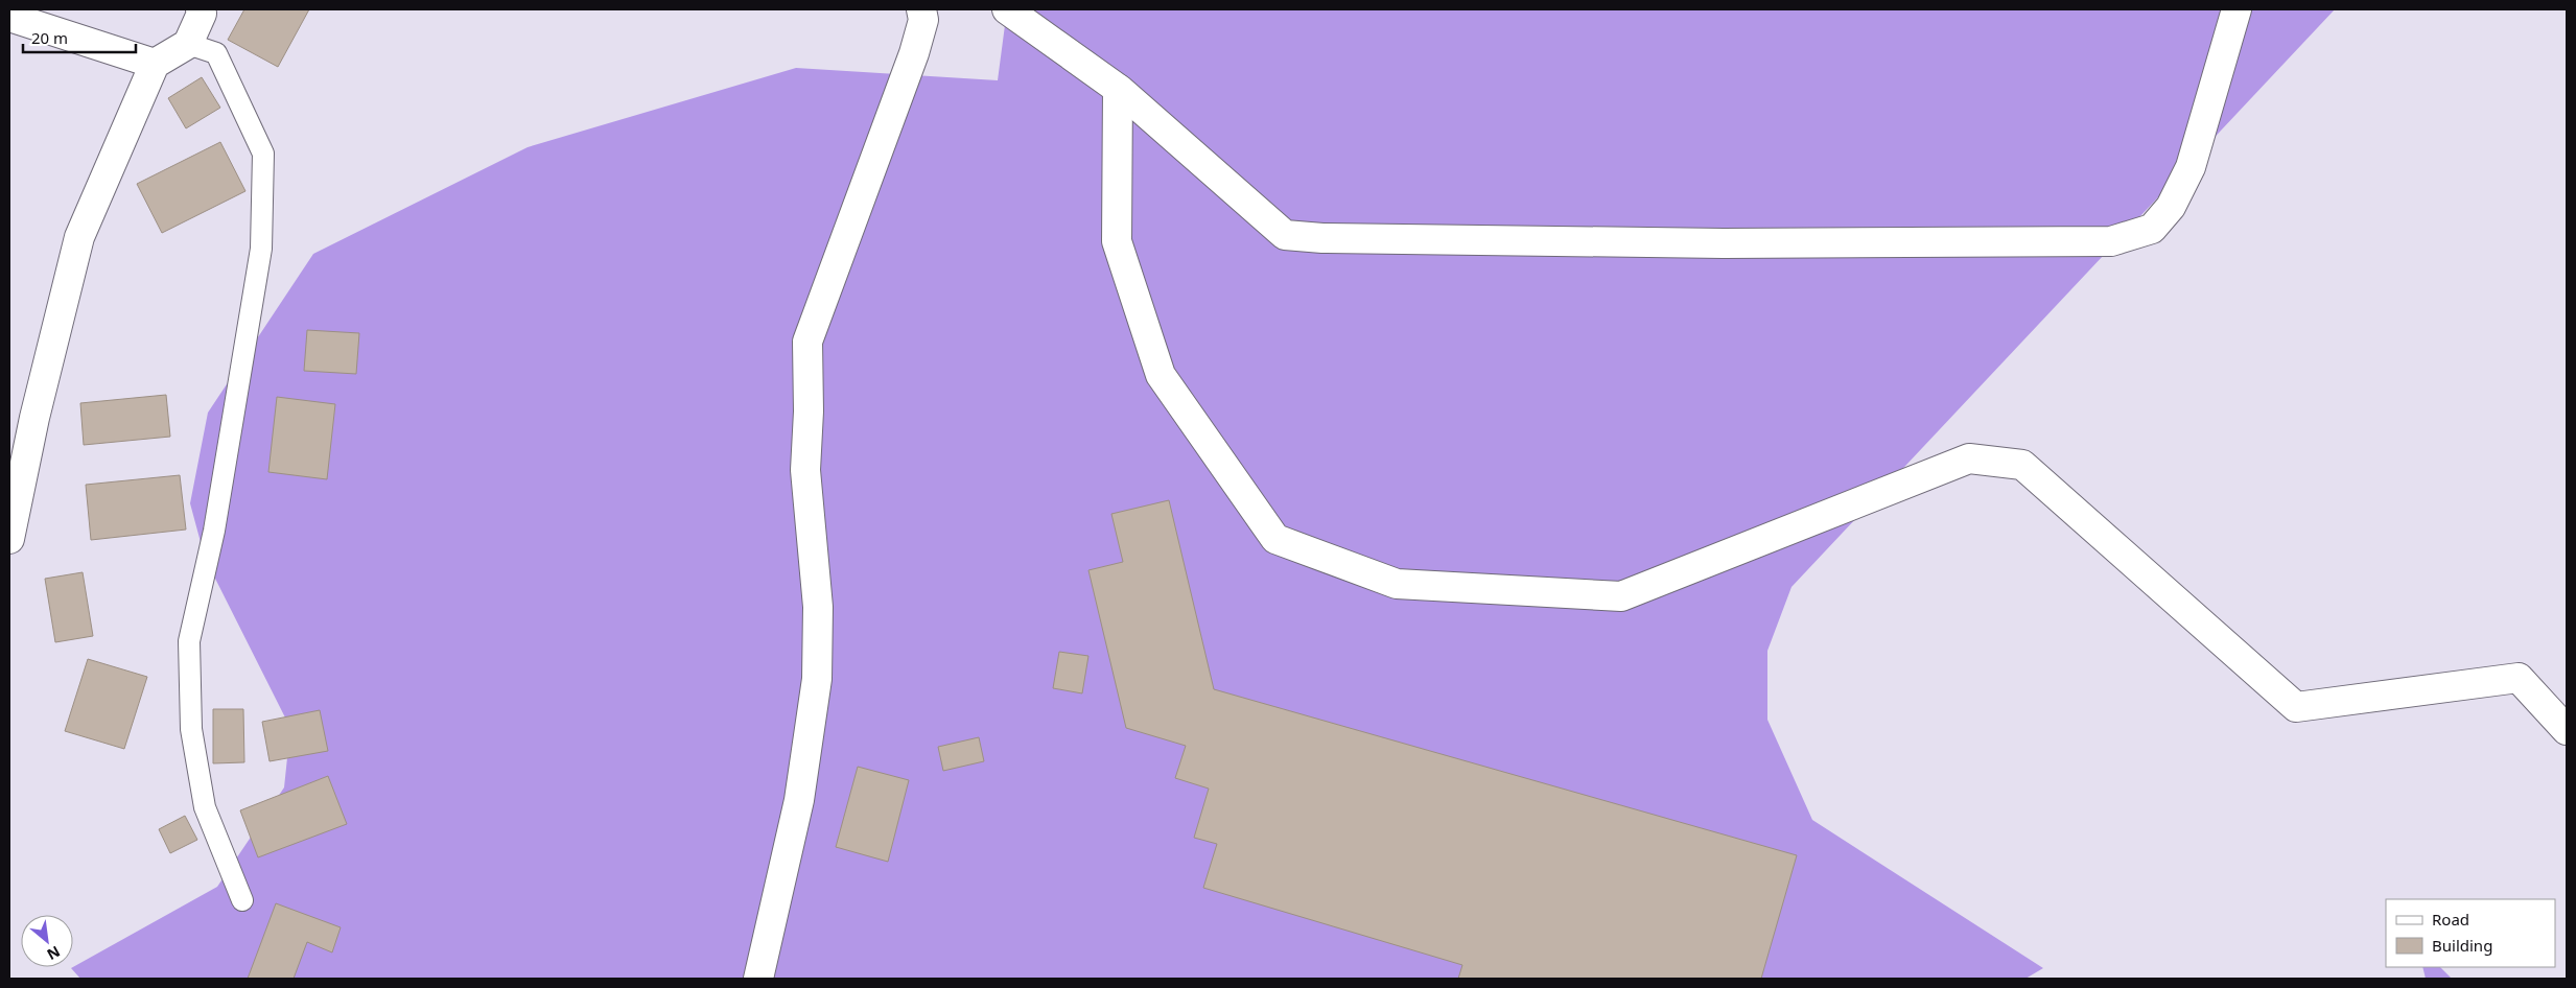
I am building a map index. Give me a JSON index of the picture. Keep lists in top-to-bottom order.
{
  "legend": ["Road", "Building"],
  "scale_bar": "20 m",
  "north": "bottom right"
}
